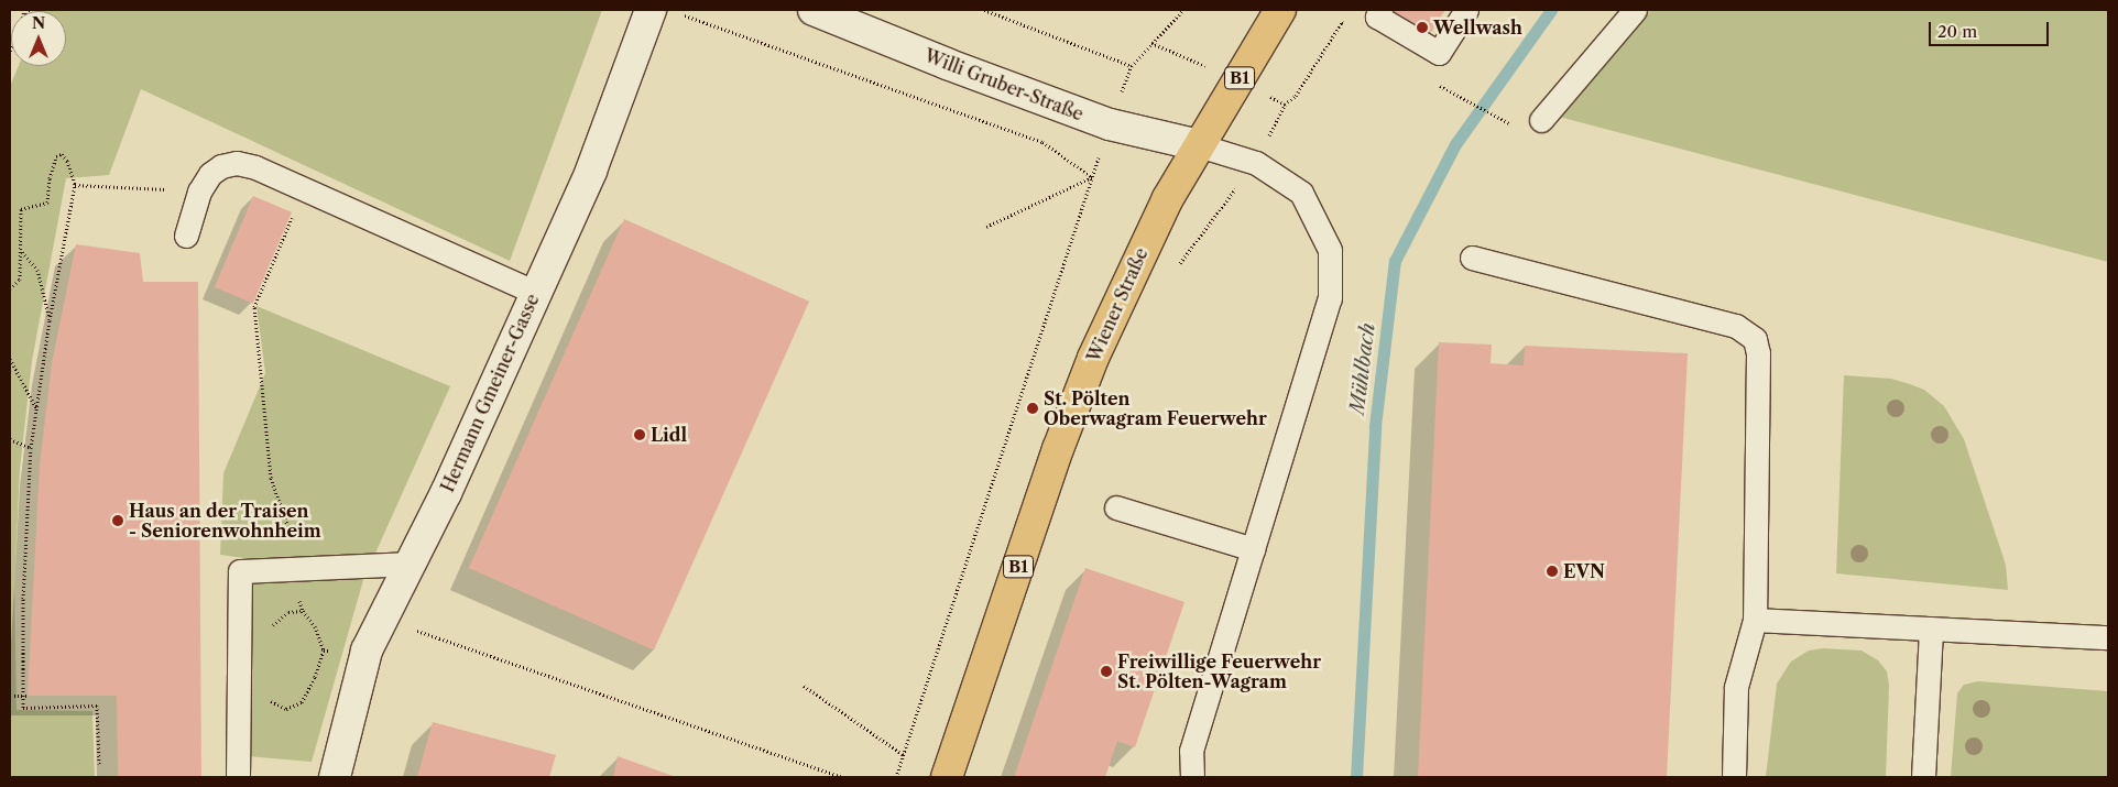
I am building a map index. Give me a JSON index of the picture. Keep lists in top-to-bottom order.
{
  "streets": {
    "main road": ["B1", "Wiener Straße"],
    "street": ["Willi Gruber-Straße", "Hermann Gmeiner-Gasse"]
  },
  "crossings": [
    ["Willi Gruber-Straße", "Wiener Straße"]
  ],
  "water": ["Mühlbach"],
  "places": [
    "Wellwash",
    "St. Pölten Oberwagram Feuerwehr",
    "Lidl",
    "Haus an der Traisen - Seniorenwohnheim",
    "EVN",
    "Freiwillige Feuerwehr St. Pölten-Wagram"
  ],
  "scale_bar": "20 m",
  "north": "top"
}
